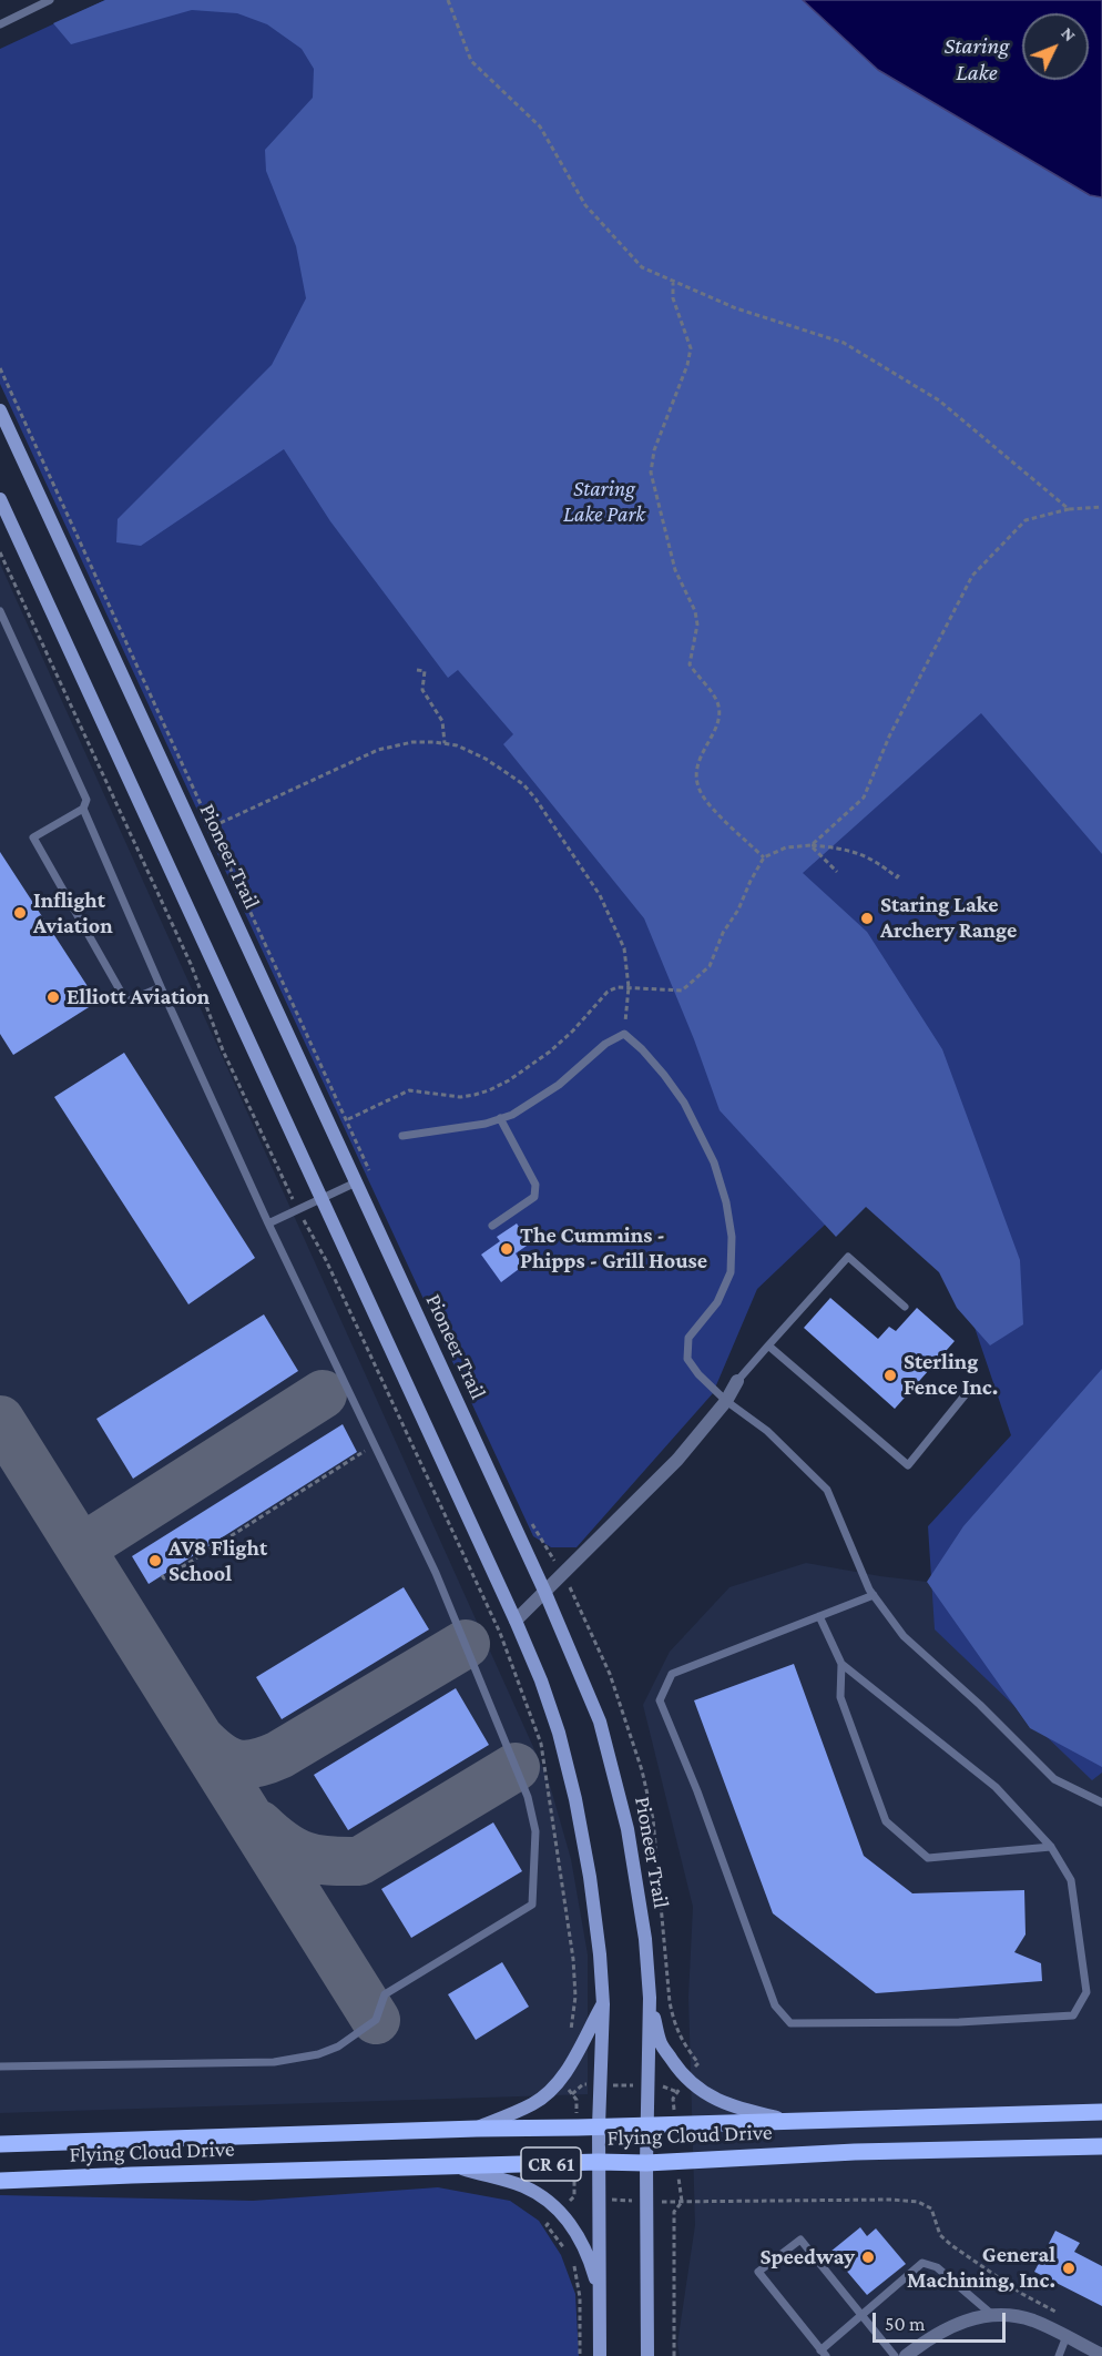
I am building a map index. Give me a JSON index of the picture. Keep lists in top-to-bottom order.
{
  "streets": {
    "main road": ["Pioneer Trail", "Flying Cloud Drive", "CR 61"]
  },
  "crossings": [
    ["Pioneer Trail", "Flying Cloud Drive"]
  ],
  "water": ["Staring Lake"],
  "parks": ["Staring Lake Park"],
  "places": [
    "Inflight Aviation",
    "Staring Lake Archery Range",
    "Elliott Aviation",
    "The Cummins - Phipps - Grill House",
    "Sterling Fence Inc.",
    "AV8 Flight School",
    "Speedway",
    "General Machining, Inc."
  ],
  "scale_bar": "50 m",
  "north": "top right"
}
